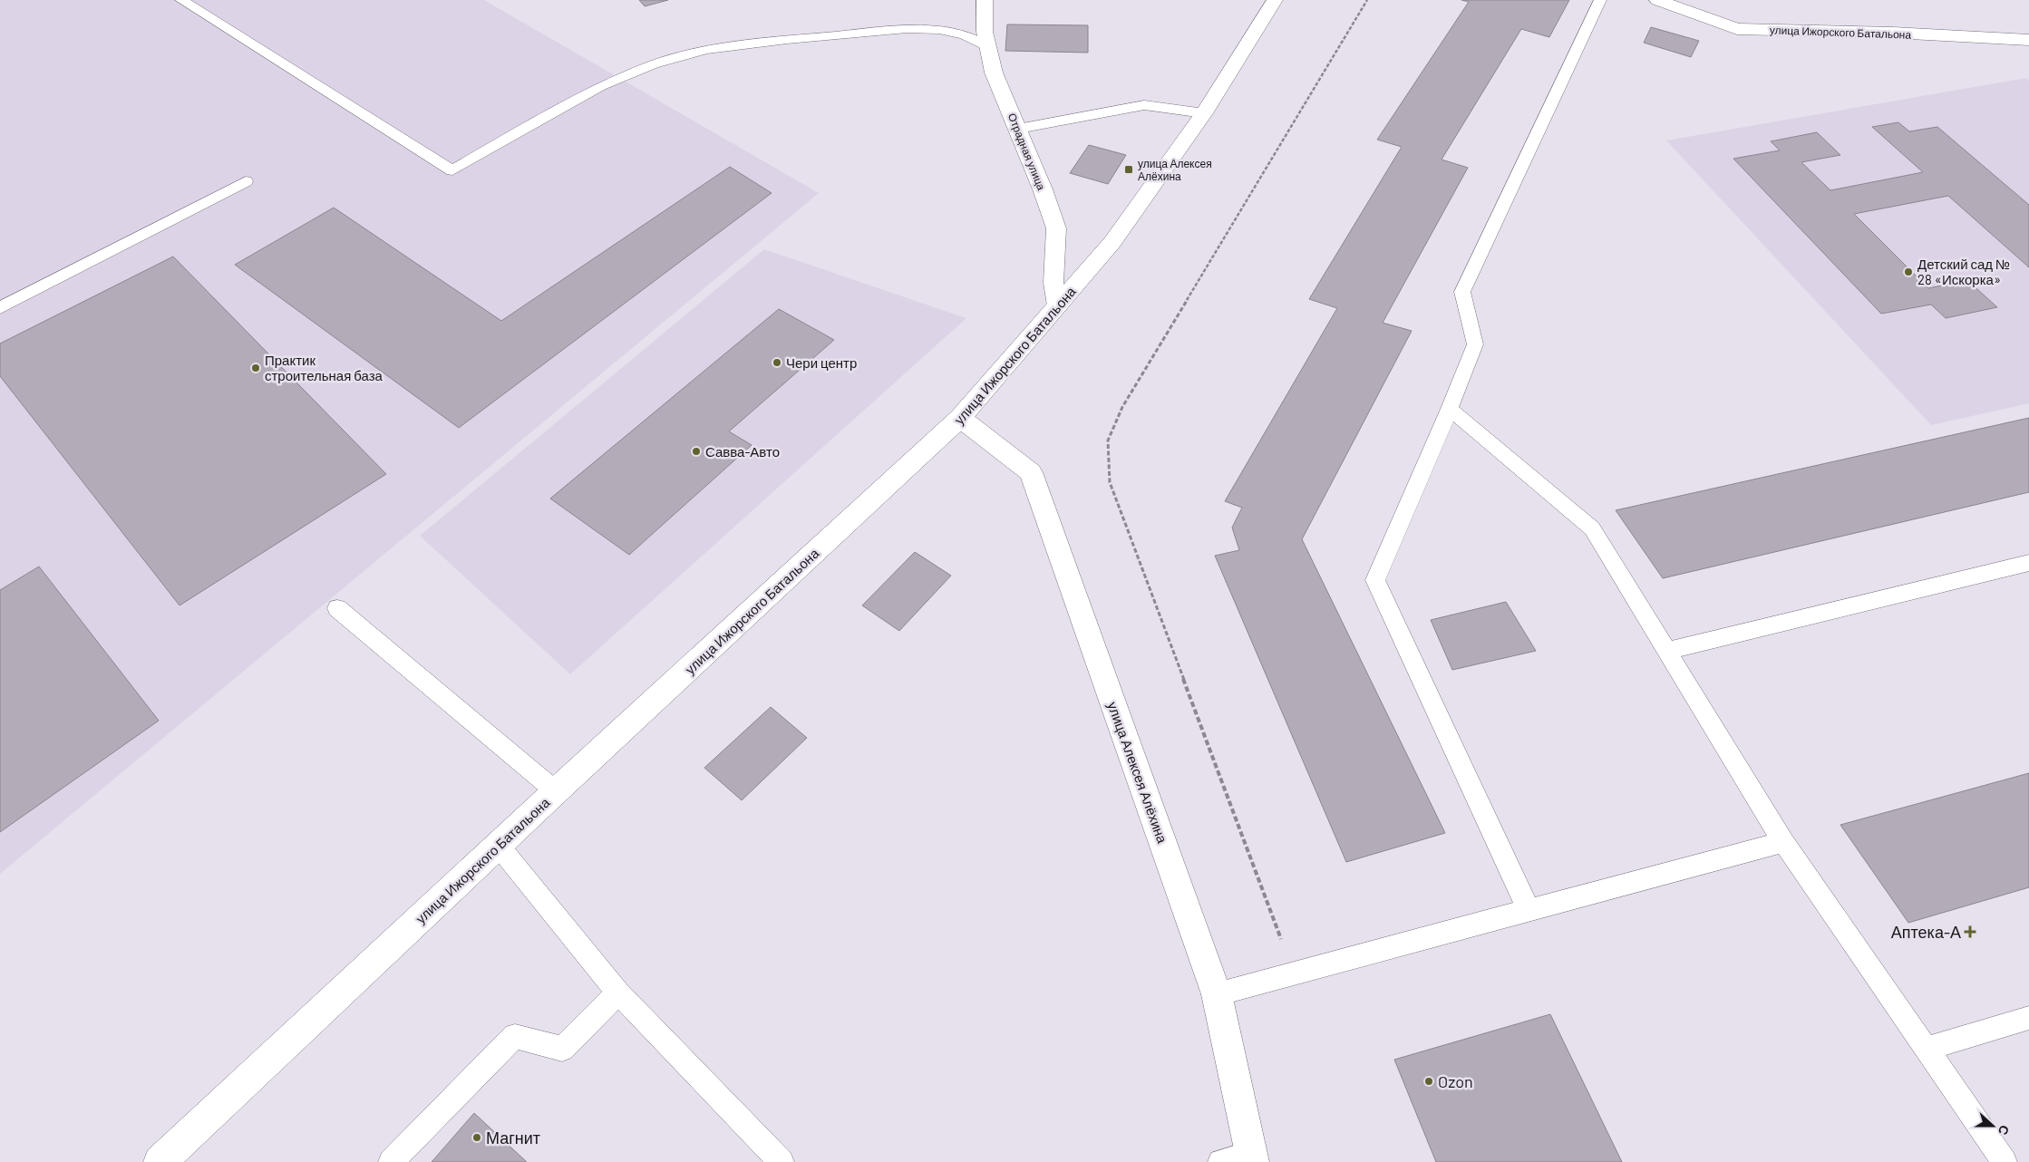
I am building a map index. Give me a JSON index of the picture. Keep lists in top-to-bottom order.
{
  "streets": {
    "street": ["улица Ижорского Батальона", "Отрадная улица", "улица Алексея Алёхина"]
  },
  "crossings": [
    ["улица Ижорского Батальона", "Отрадная улица"],
    ["улица Ижорского Батальона", "улица Алексея Алёхина"]
  ],
  "places": {
    "transit": ["улица Алексея Алёхина"],
    "other": [
      "Детский сад № 28 «Искорка»",
      "Чери центр",
      "Практик строительная база",
      "Савва-Авто",
      "Ozon",
      "Магнит"
    ],
    "health": ["Аптека-А"]
  },
  "north": "right"
}
